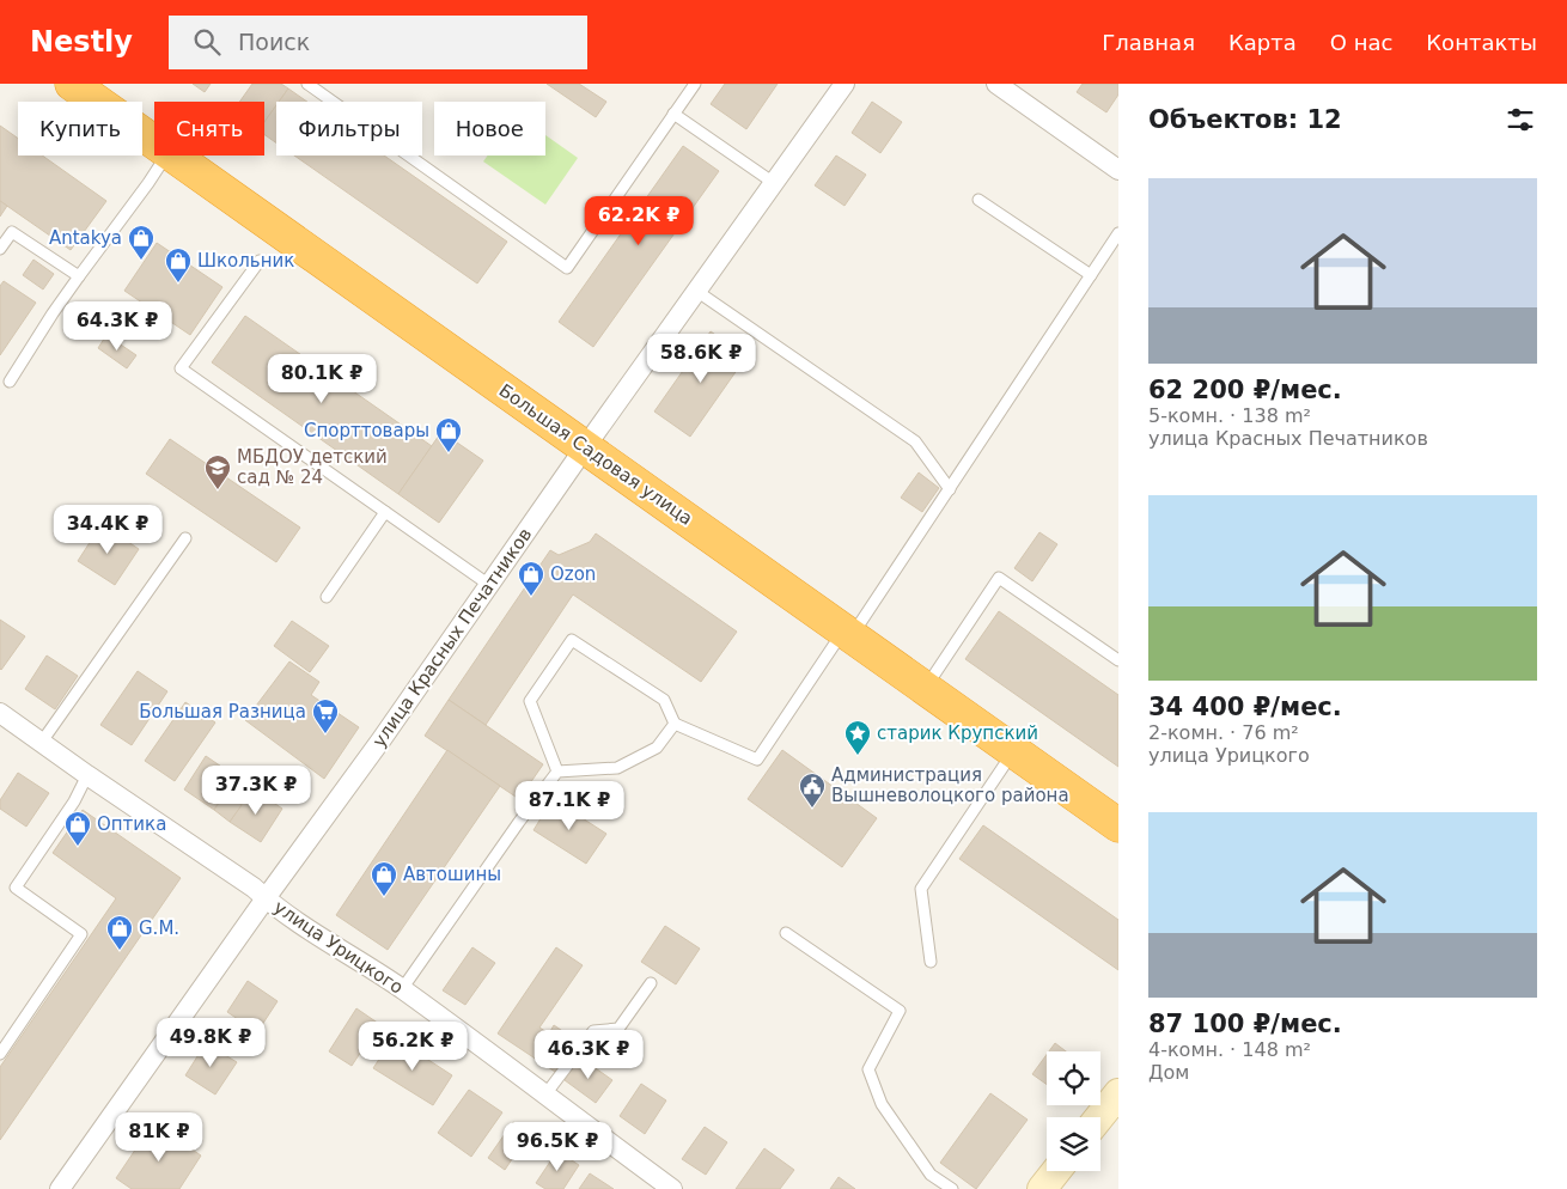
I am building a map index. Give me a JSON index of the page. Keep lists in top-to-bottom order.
{
  "streets": {
    "highway": ["Большая Садовая улица"],
    "street": ["улица Красных Печатников", "улица Урицкого"]
  },
  "crossings": [
    ["Большая Садовая улица", "улица Красных Печатников"],
    ["улица Красных Печатников", "улица Урицкого"]
  ],
  "places": {
    "shop": [
      "Antakya",
      "Школьник",
      "Спорттовары",
      "Ozon",
      "Оптика",
      "Автошины",
      "G.M."
    ],
    "school or university": ["МБДОУ детский сад № 24"],
    "supermarket": ["Большая Разница"],
    "place": ["старик Крупский"],
    "public building": ["Администрация Вышневолоцкого района"]
  },
  "page": {
    "header": "Nestly",
    "search": "Поиск",
    "nav": [
      "Главная",
      "Карта",
      "О нас",
      "Контакты"
    ],
    "heading": "Объектов: 12",
    "chip": [
      "Купить",
      "Снять",
      "Фильтры",
      "Новое"
    ],
    "list": [
      {
        "name": "62 200 ₽/мес.",
        "note": "5-комн. · 138 m² · улица Красных Печатников"
      },
      {
        "name": "34 400 ₽/мес.",
        "note": "2-комн. · 76 m² · улица Урицкого"
      },
      {
        "name": "87 100 ₽/мес.",
        "note": "4-комн. · 148 m² · Дом"
      }
    ],
    "price": [
      "62.2K ₽",
      "64.3K ₽",
      "58.6K ₽",
      "80.1K ₽",
      "34.4K ₽",
      "37.3K ₽",
      "87.1K ₽",
      "49.8K ₽",
      "56.2K ₽",
      "46.3K ₽",
      "81K ₽",
      "96.5K ₽"
    ]
  }
}
